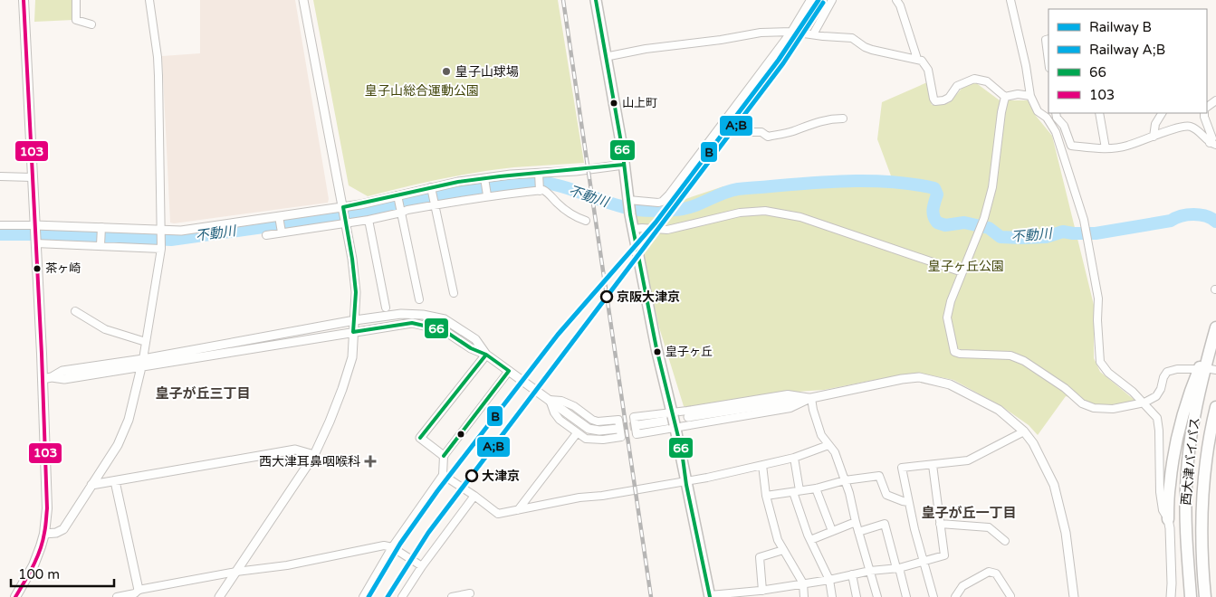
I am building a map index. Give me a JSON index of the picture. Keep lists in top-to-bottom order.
{
  "streets": {
    "highway": ["西大津バイパス"]
  },
  "districts": ["皇子が丘三丁目", "皇子が丘一丁目"],
  "water": ["不動川"],
  "parks": ["皇子山総合運動公園", "皇子ヶ丘公園"],
  "places": {
    "other": [
      "皇子山球場",
      "山上町",
      "茶ヶ崎",
      "京阪大津京",
      "皇子ヶ丘",
      "大津京"
    ],
    "health": ["西大津耳鼻咽喉科"]
  },
  "lines": [
    "rail line B",
    "transit line 66",
    "transit line 103",
    "rail line A;B"
  ],
  "legend": [
    "Railway B",
    "Railway A;B",
    "66",
    "103"
  ],
  "scale_bar": "100 m"
}
